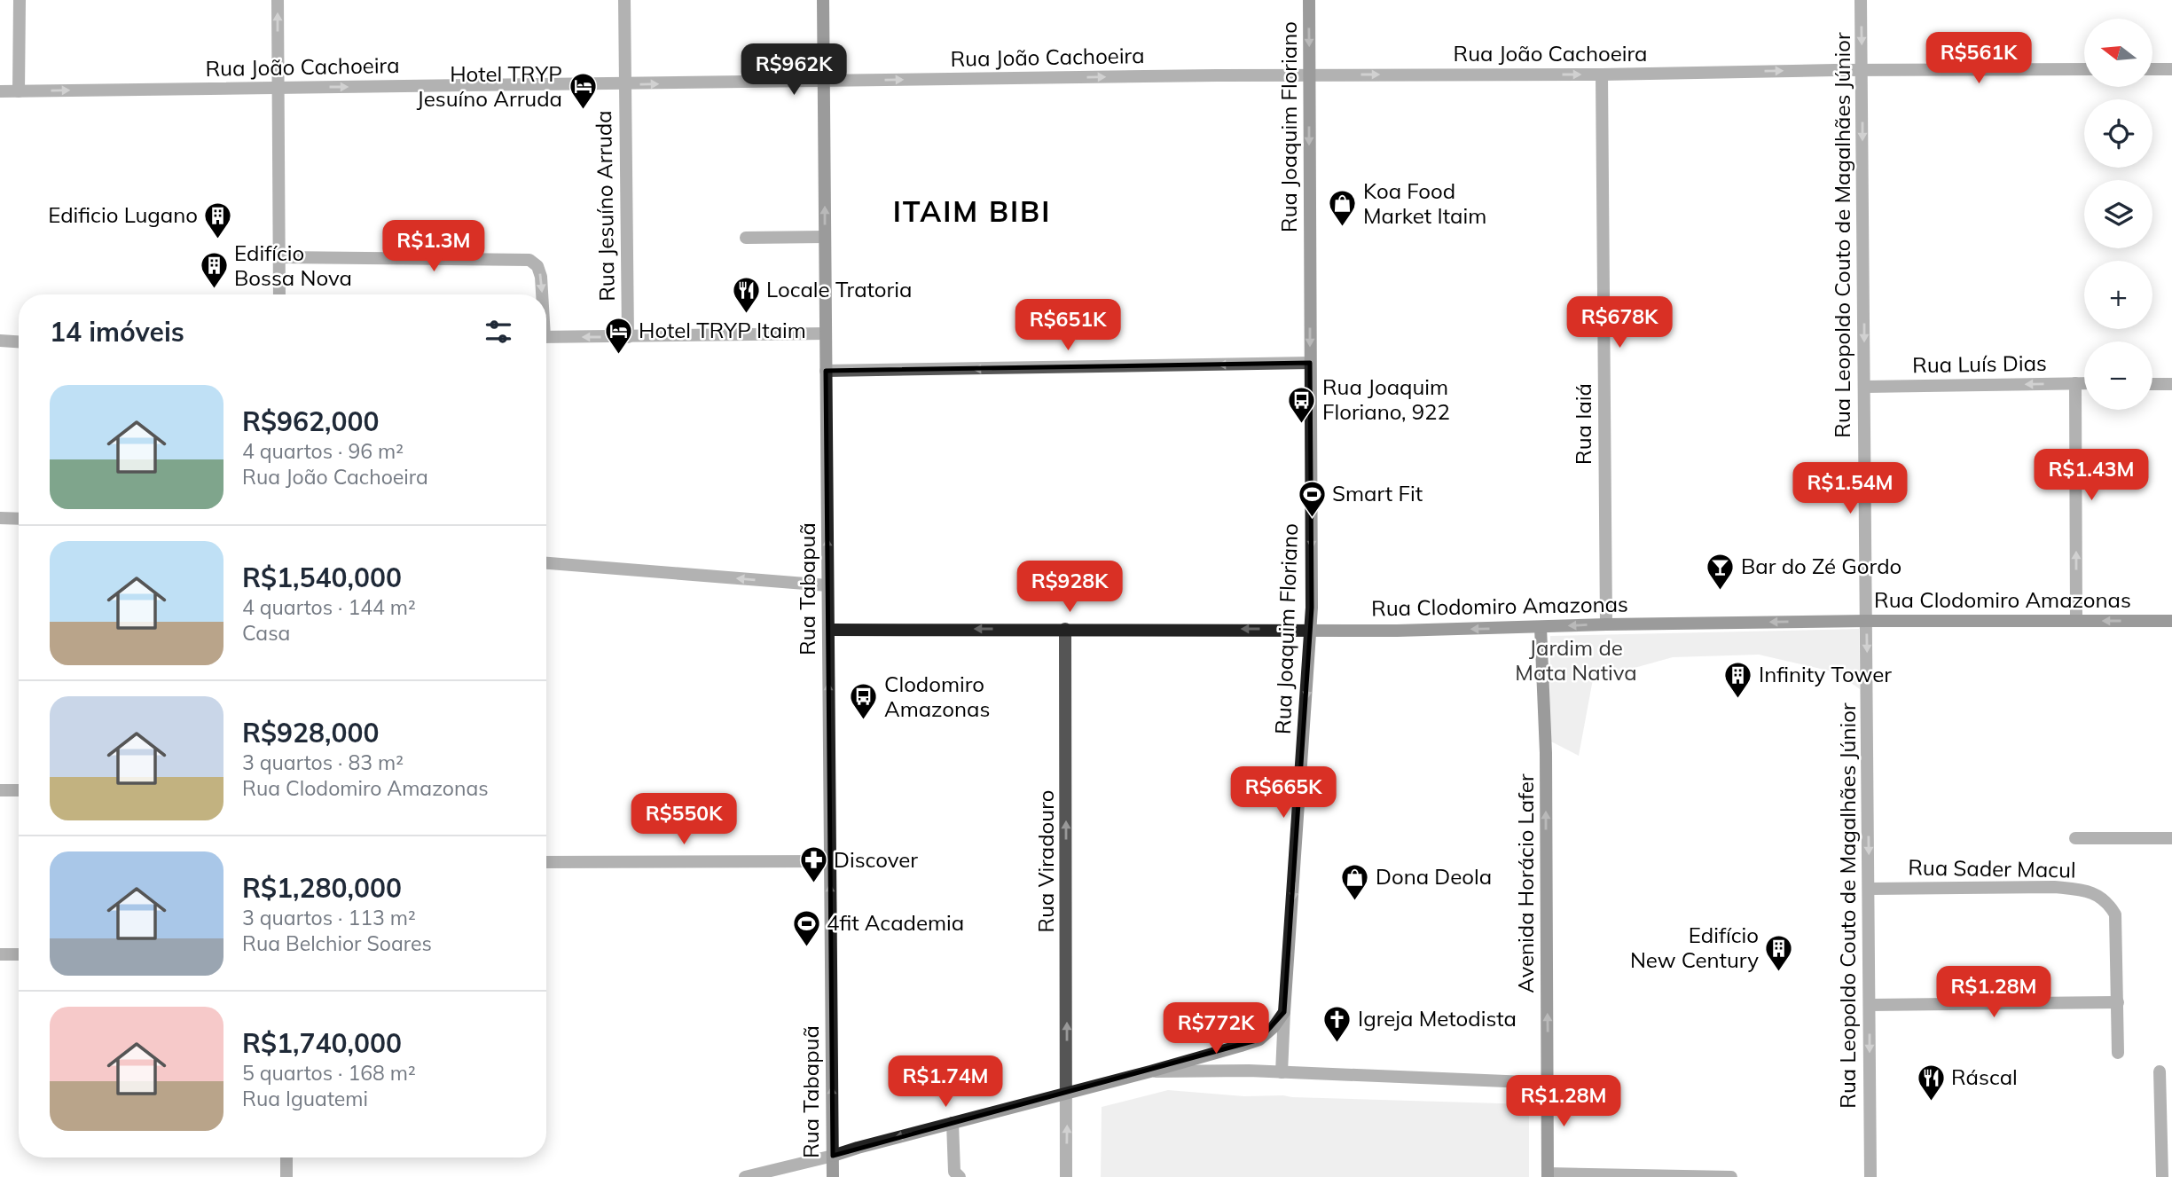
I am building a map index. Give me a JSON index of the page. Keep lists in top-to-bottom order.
{
  "streets": {
    "street": [
      "Rua João Cachoeira",
      "Rua Joaquim Floriano",
      "Rua Jesuíno Arruda",
      "Rua Leopoldo Couto de Magalhães Júnior",
      "Rua Luís Dias",
      "Rua Iaiá",
      "Rua Tabapuã",
      "Rua Clodomiro Amazonas",
      "Rua Viradouro",
      "Rua Sader Macul",
      "Avenida Horácio Lafer"
    ]
  },
  "crossings": [
    ["Rua João Cachoeira", "Rua Joaquim Floriano"],
    ["Rua João Cachoeira", "Rua Jesuíno Arruda"],
    ["Rua João Cachoeira", "Rua Leopoldo Couto de Magalhães Júnior"],
    ["Rua João Cachoeira", "Rua Iaiá"],
    ["Rua João Cachoeira", "Rua Tabapuã"],
    ["Rua Joaquim Floriano", "Rua Clodomiro Amazonas"],
    ["Rua Leopoldo Couto de Magalhães Júnior", "Rua Luís Dias"],
    ["Rua Leopoldo Couto de Magalhães Júnior", "Rua Clodomiro Amazonas"],
    ["Rua Leopoldo Couto de Magalhães Júnior", "Rua Sader Macul"],
    ["Rua Iaiá", "Rua Clodomiro Amazonas"],
    ["Rua Tabapuã", "Rua Clodomiro Amazonas"],
    ["Rua Clodomiro Amazonas", "Rua Viradouro"],
    ["Rua Clodomiro Amazonas", "Avenida Horácio Lafer"]
  ],
  "one_way": [
    "Rua João Cachoeira",
    "Rua Joaquim Floriano",
    "Rua Leopoldo Couto de Magalhães Júnior",
    "Rua Luís Dias",
    "Rua Tabapuã",
    "Rua Clodomiro Amazonas",
    "Rua Viradouro",
    "Avenida Horácio Lafer"
  ],
  "districts": ["ITAIM BIBI"],
  "parks": ["Jardim de Mata Nativa"],
  "places": {
    "hotel": ["Hotel TRYP Jesuíno Arruda", "Hotel TRYP Itaim"],
    "shop": ["Koa Food Market Itaim", "Dona Deola"],
    "building": [
      "Edificio Lugano",
      "Edifício Bossa Nova",
      "Infinity Tower",
      "Edifício New Century"
    ],
    "restaurant": ["Locale Tratoria", "Ráscal"],
    "bus stop": ["Rua Joaquim Floriano, 922", "Clodomiro Amazonas"],
    "sports": ["Smart Fit", "4fit Academia"],
    "bar": ["Bar do Zé Gordo"],
    "pharmacy": ["Discover"],
    "church": ["Igreja Metodista"]
  },
  "north": "left",
  "page": {
    "map_buttons": ["+", "−"],
    "price": [
      "R$561K",
      "R$962K",
      "R$1.3M",
      "R$678K",
      "R$651K",
      "R$1.43M",
      "R$1.54M",
      "R$928K",
      "R$665K",
      "R$550K",
      "R$1.28M",
      "R$772K",
      "R$1.74M",
      "R$1.28M"
    ],
    "heading": "14 imóveis",
    "list": [
      {
        "name": "R$962,000",
        "note": "4 quartos · 96 m² · Rua João Cachoeira"
      },
      {
        "name": "R$1,540,000",
        "note": "4 quartos · 144 m² · Casa"
      },
      {
        "name": "R$928,000",
        "note": "3 quartos · 83 m² · Rua Clodomiro Amazonas"
      },
      {
        "name": "R$1,280,000",
        "note": "3 quartos · 113 m² · Rua Belchior Soares"
      },
      {
        "name": "R$1,740,000",
        "note": "5 quartos · 168 m² · Rua Iguatemi"
      }
    ]
  }
}
